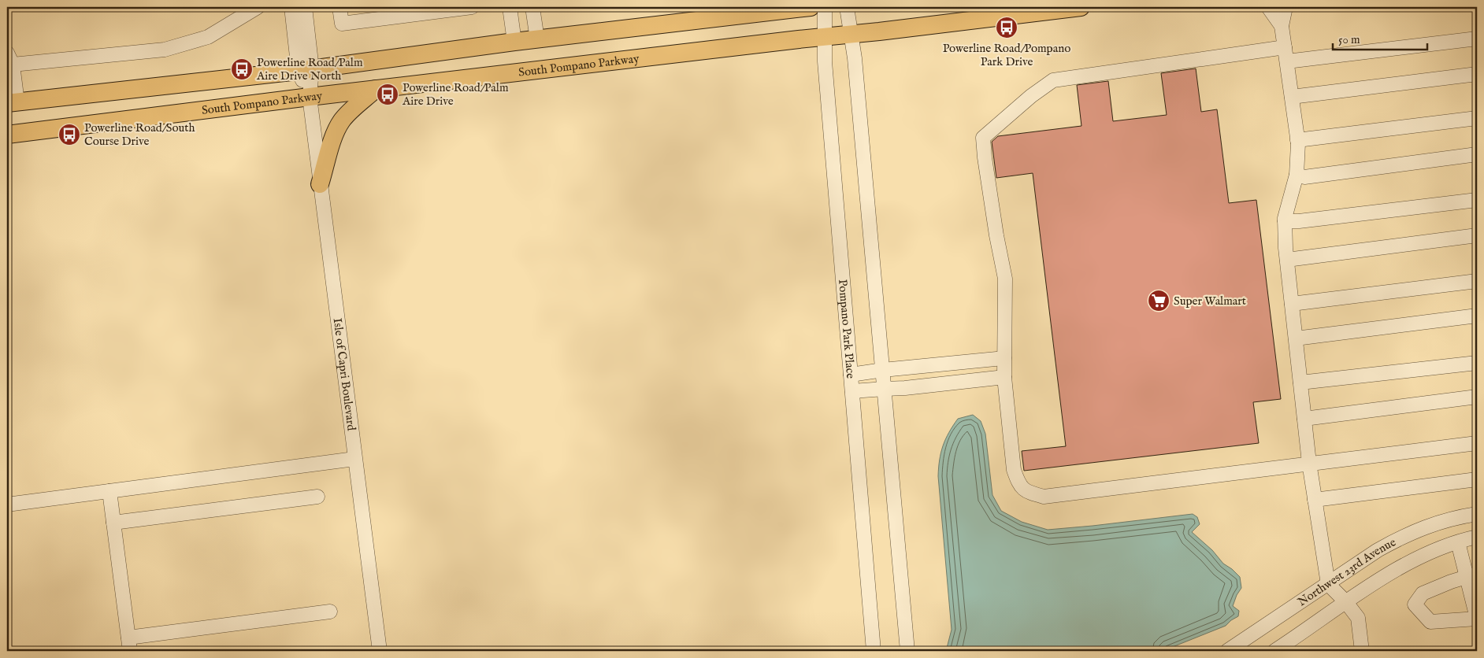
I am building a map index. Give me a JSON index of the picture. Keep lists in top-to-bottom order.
{
  "streets": {
    "main road": ["South Pompano Parkway"],
    "street": ["Pompano Park Place", "Isle of Capri Boulevard", "Northwest 23rd Avenue"]
  },
  "crossings": [
    ["South Pompano Parkway", "Pompano Park Place"],
    ["South Pompano Parkway", "Isle of Capri Boulevard"]
  ],
  "places": {
    "bus stop": [
      "Powerline Road/Pompano Park Drive",
      "Powerline Road/Palm Aire Drive North",
      "Powerline Road/Palm Aire Drive",
      "Powerline Road/South Course Drive"
    ],
    "supermarket": ["Super Walmart"]
  },
  "scale_bar": "50 m"
}
